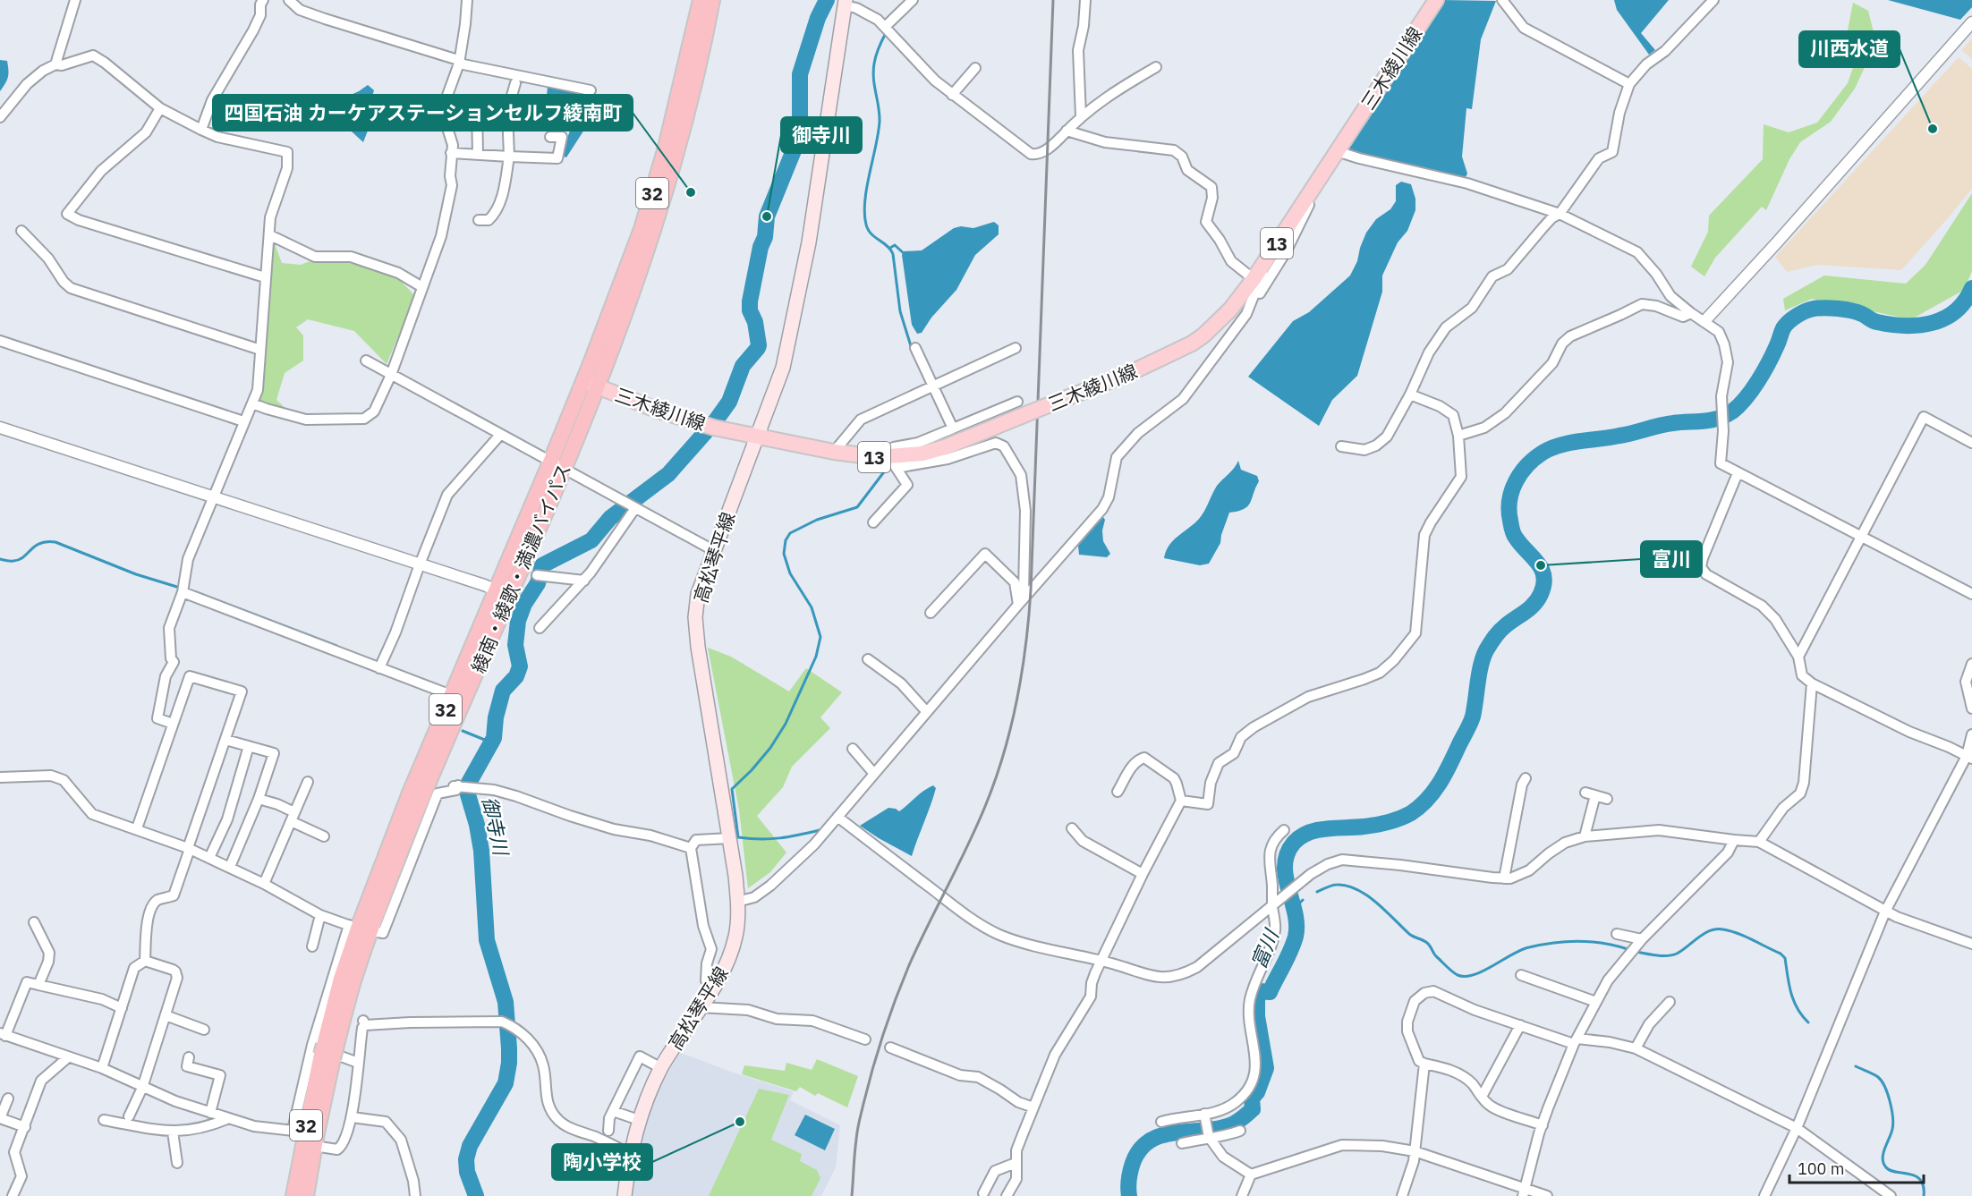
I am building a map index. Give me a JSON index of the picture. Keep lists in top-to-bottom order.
{
  "streets": {
    "highway": ["32", "綾南・綾歌・満濃バイパス"],
    "main road": ["三木綾川線", "13", "高松琴平線"]
  },
  "crossings": [
    ["三木綾川線", "高松琴平線"],
    ["三木綾川線", "綾南・綾歌・満濃バイパス"]
  ],
  "water": ["御寺川", "富川"],
  "places": [
    "川西水道",
    "四国石油 カーケアステーションセルフ綾南町",
    "御寺川",
    "富川",
    "陶小学校"
  ],
  "scale_bar": "100 m"
}
